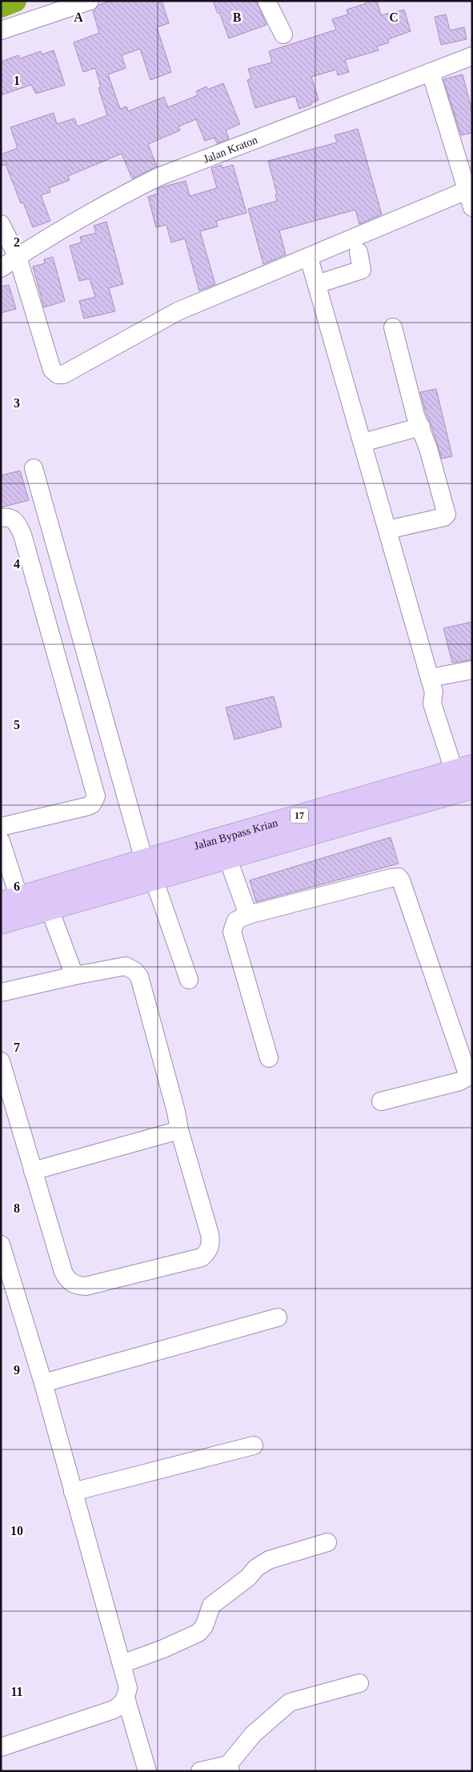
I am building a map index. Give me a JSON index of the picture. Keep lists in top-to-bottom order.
{
  "streets": {
    "highway": ["17", "Jalan Bypass Krian"],
    "street": ["Jalan Kraton"]
  },
  "grid": {
    "columns": ["A", "B", "C"],
    "rows": [
      "1",
      "2",
      "3",
      "4",
      "5",
      "6",
      "7",
      "8",
      "9",
      "10",
      "11"
    ]
  }
}
